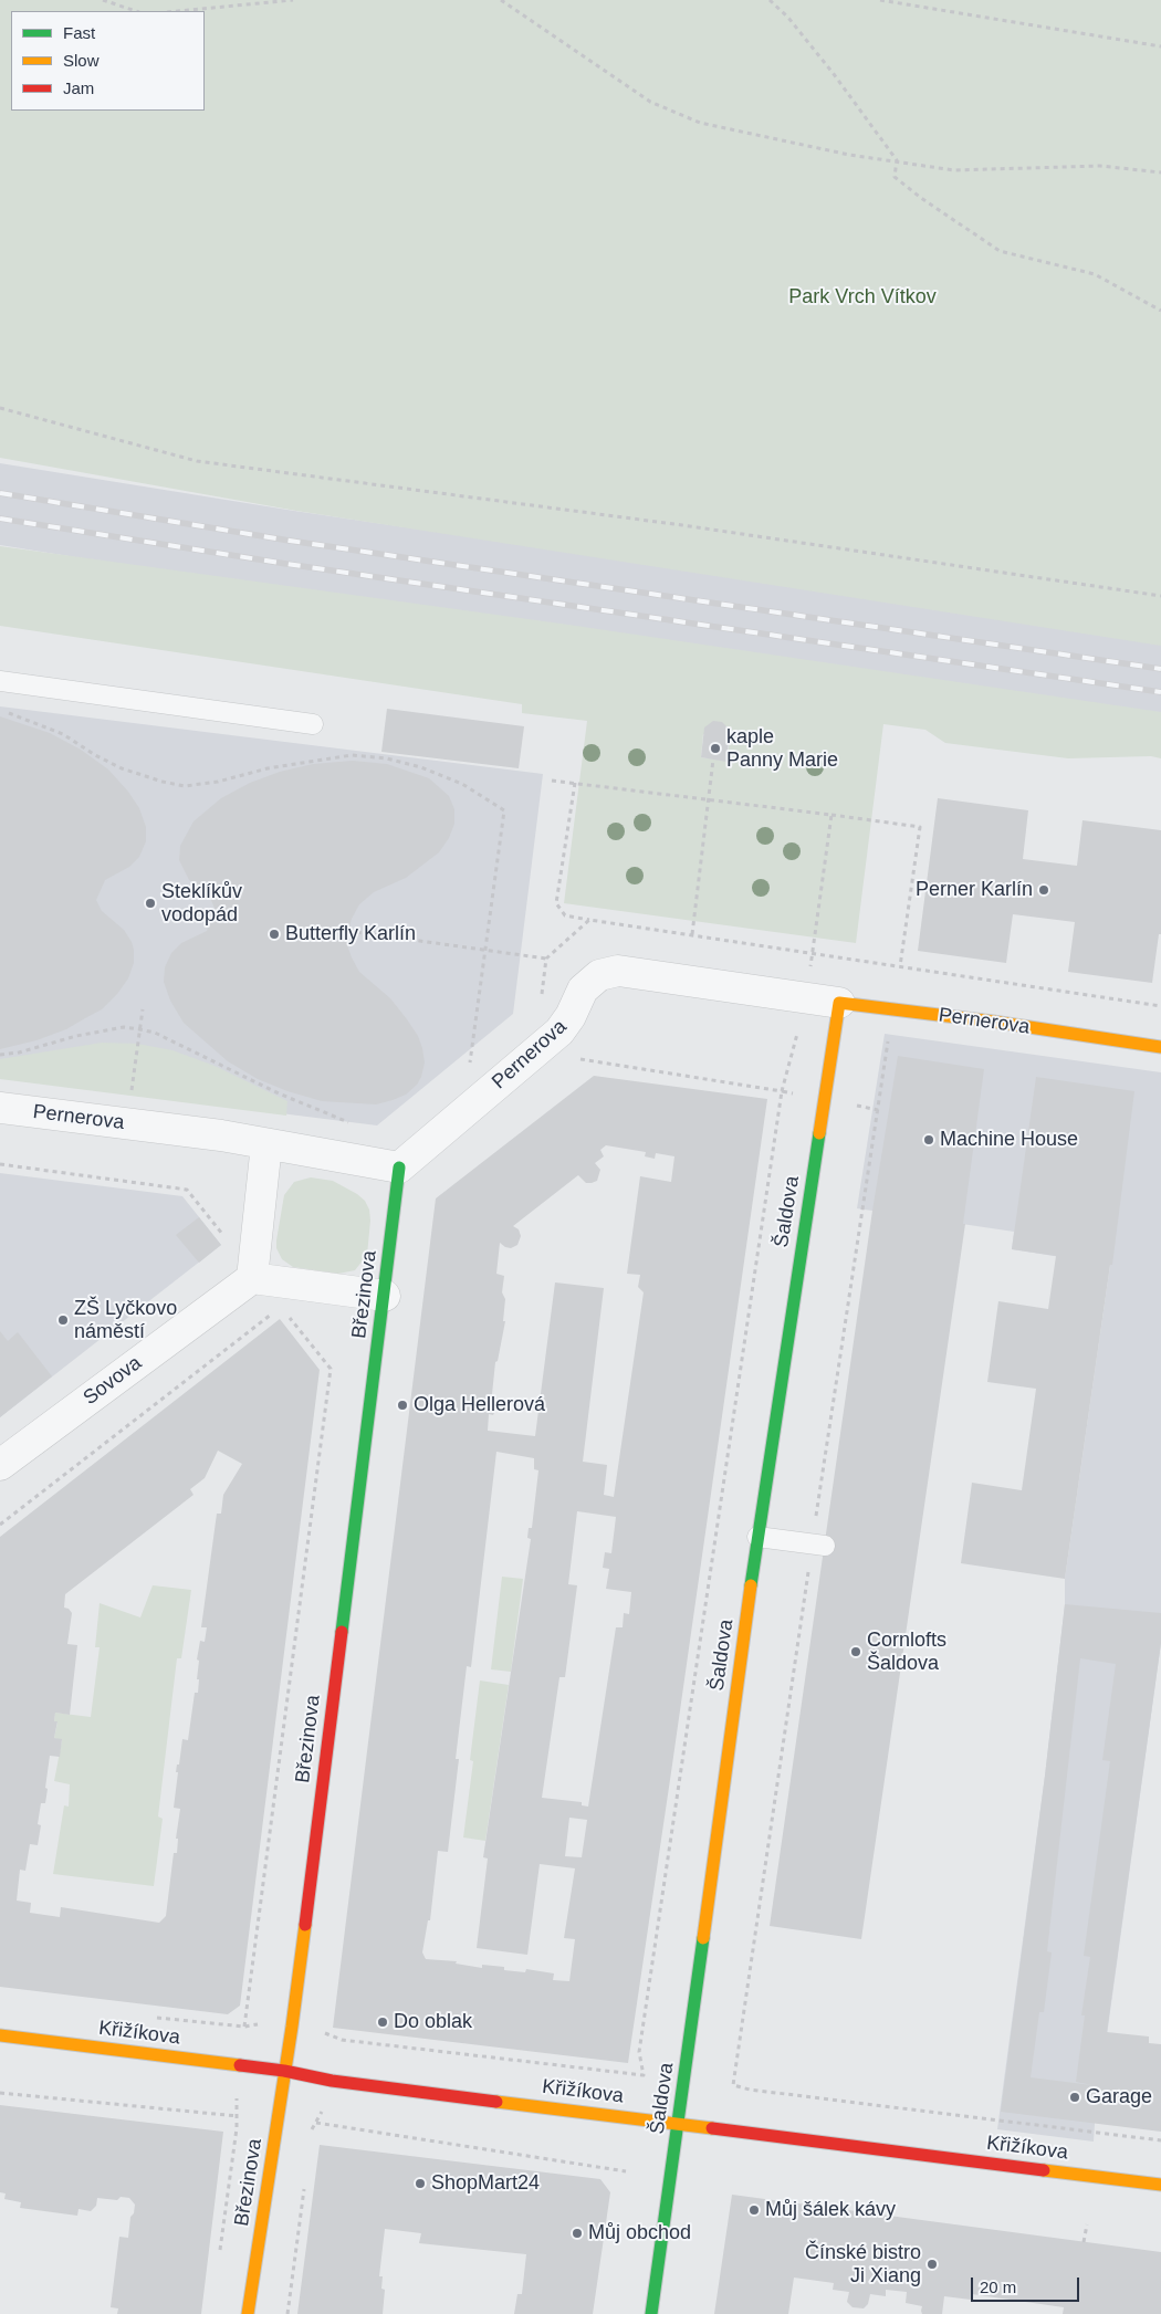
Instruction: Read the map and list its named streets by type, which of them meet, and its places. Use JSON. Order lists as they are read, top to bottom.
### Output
{
  "streets": {
    "street": [
      "Pernerova",
      "Šaldova",
      "Březinova",
      "Sovova",
      "Křižíkova"
    ]
  },
  "crossings": [
    ["Pernerova", "Šaldova"],
    ["Pernerova", "Březinova"],
    ["Šaldova", "Křižíkova"],
    ["Březinova", "Křižíkova"]
  ],
  "parks": ["Park Vrch Vítkov"],
  "places": [
    "kaple Panny Marie",
    "Perner Karlín",
    "Steklíkův vodopád",
    "Butterfly Karlín",
    "Machine House",
    "ZŠ Lyčkovo náměstí",
    "Olga Hellerová",
    "Cornlofts Šaldova",
    "Do oblak",
    "Garage",
    "ShopMart24",
    "Můj šálek kávy",
    "Můj obchod",
    "Čínské bistro Ji Xiang"
  ],
  "legend": ["Fast", "Slow", "Jam"],
  "scale_bar": "20 m"
}
